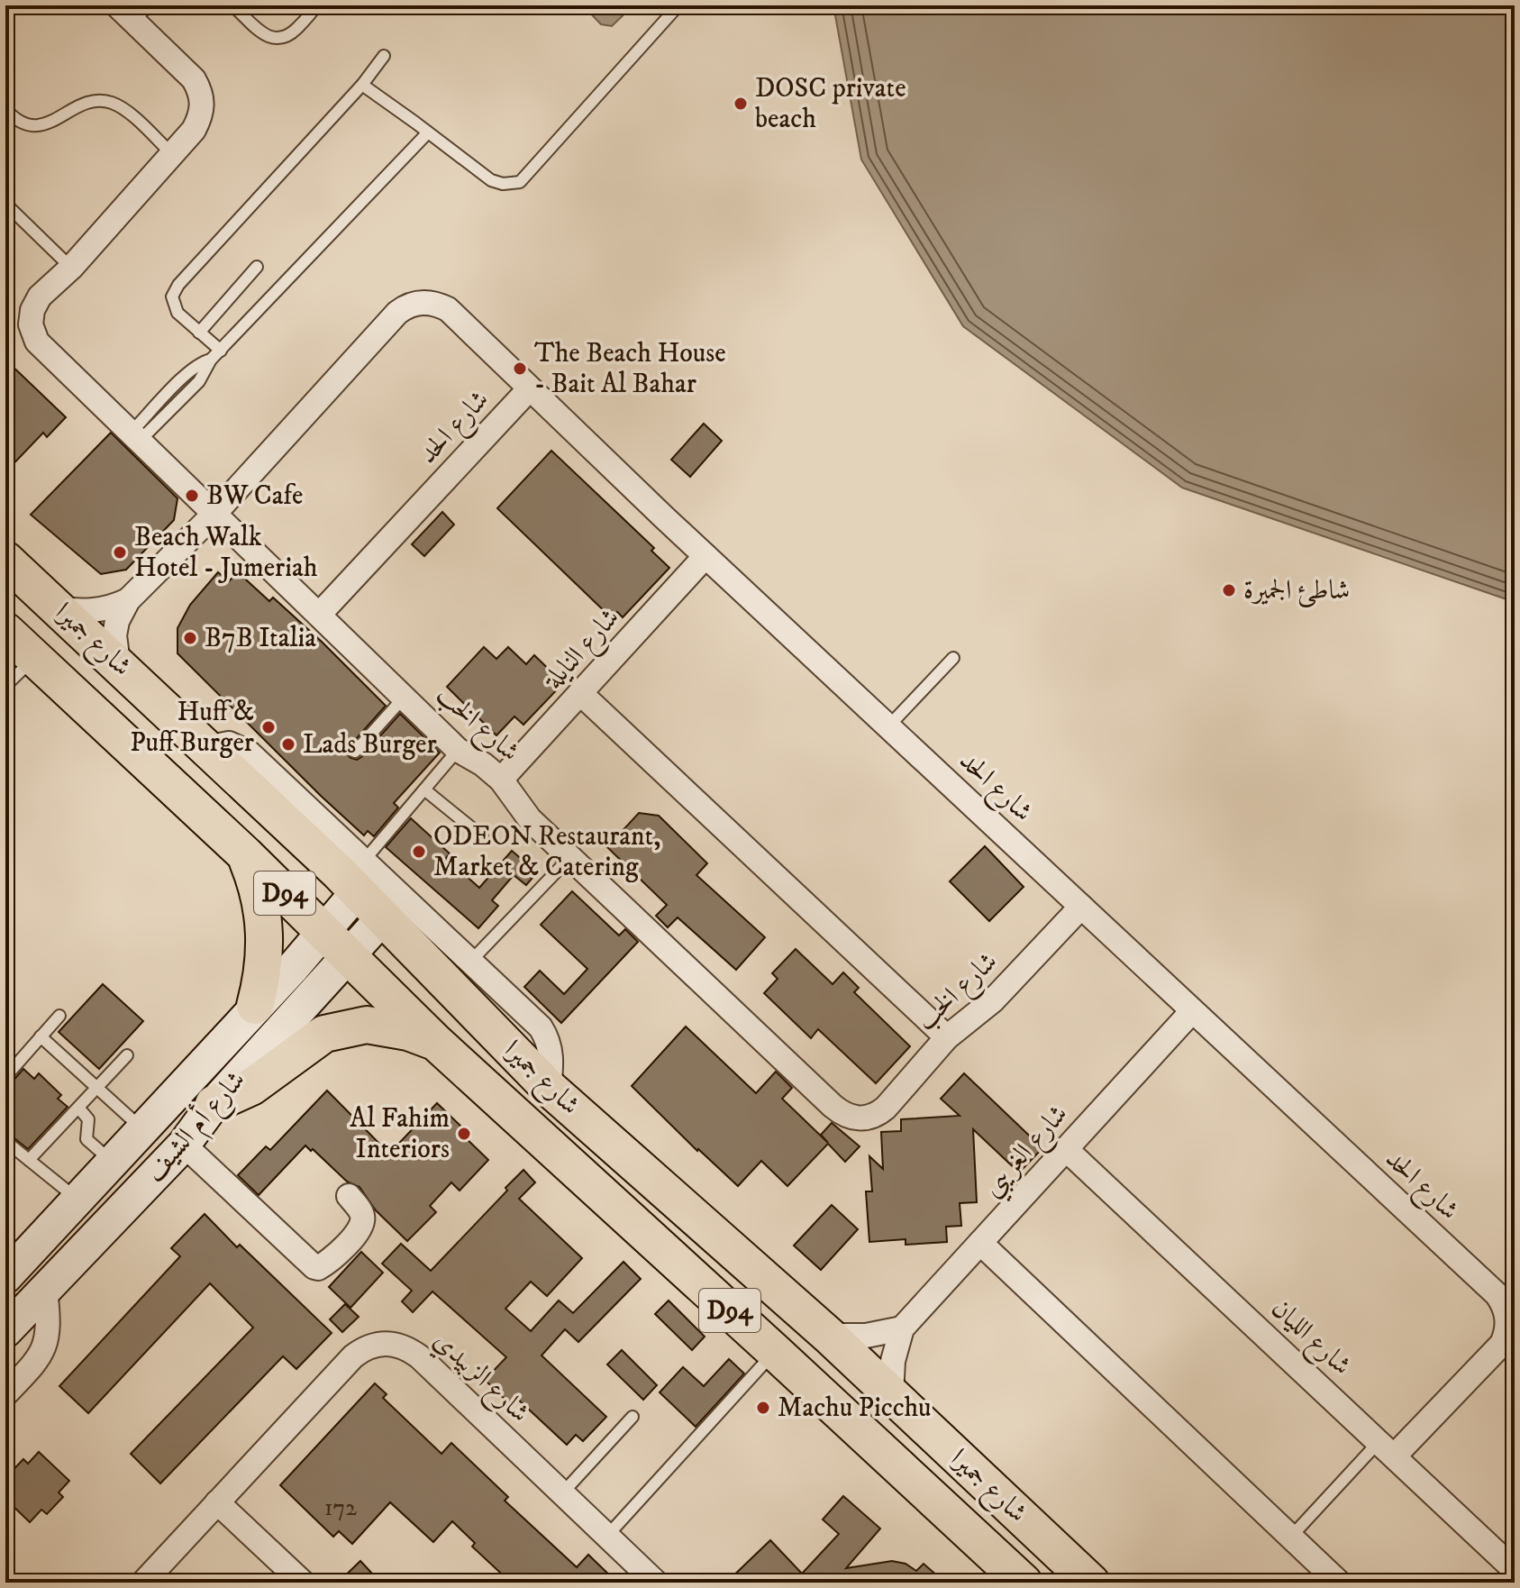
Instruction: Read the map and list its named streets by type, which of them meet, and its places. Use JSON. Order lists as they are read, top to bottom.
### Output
{
  "streets": {
    "main road": ["شارع جميرا", "D94", "شارع أم الشيف"],
    "street": [
      "شارع الحد",
      "شارع النايلة",
      "شارع الخب",
      "شارع الغريبي",
      "شارع الليان",
      "شارع الزبيدي"
    ]
  },
  "crossings": [
    ["شارع الحد", "شارع النايلة"],
    ["شارع الحد", "شارع الخب"],
    ["شارع الحد", "شارع الغريبي"],
    ["شارع الحد", "شارع الليان"],
    ["شارع جميرا", "شارع أم الشيف"],
    ["شارع جميرا", "شارع الغريبي"],
    ["شارع النايلة", "شارع الخب"],
    ["شارع الغريبي", "شارع الليان"]
  ],
  "places": [
    "DOSC private beach",
    "The Beach House - Bait Al Bahar",
    "BW Cafe",
    "Beach Walk Hotel - Jumeriah",
    "شاطئ الجميرة",
    "B7B Italia",
    "Huff & Puff Burger",
    "Lads Burger",
    "ODEON Restaurant, Market & Catering",
    "Al Fahim Interiors",
    "Machu Picchu"
  ],
  "house_numbers": ["172"]
}
